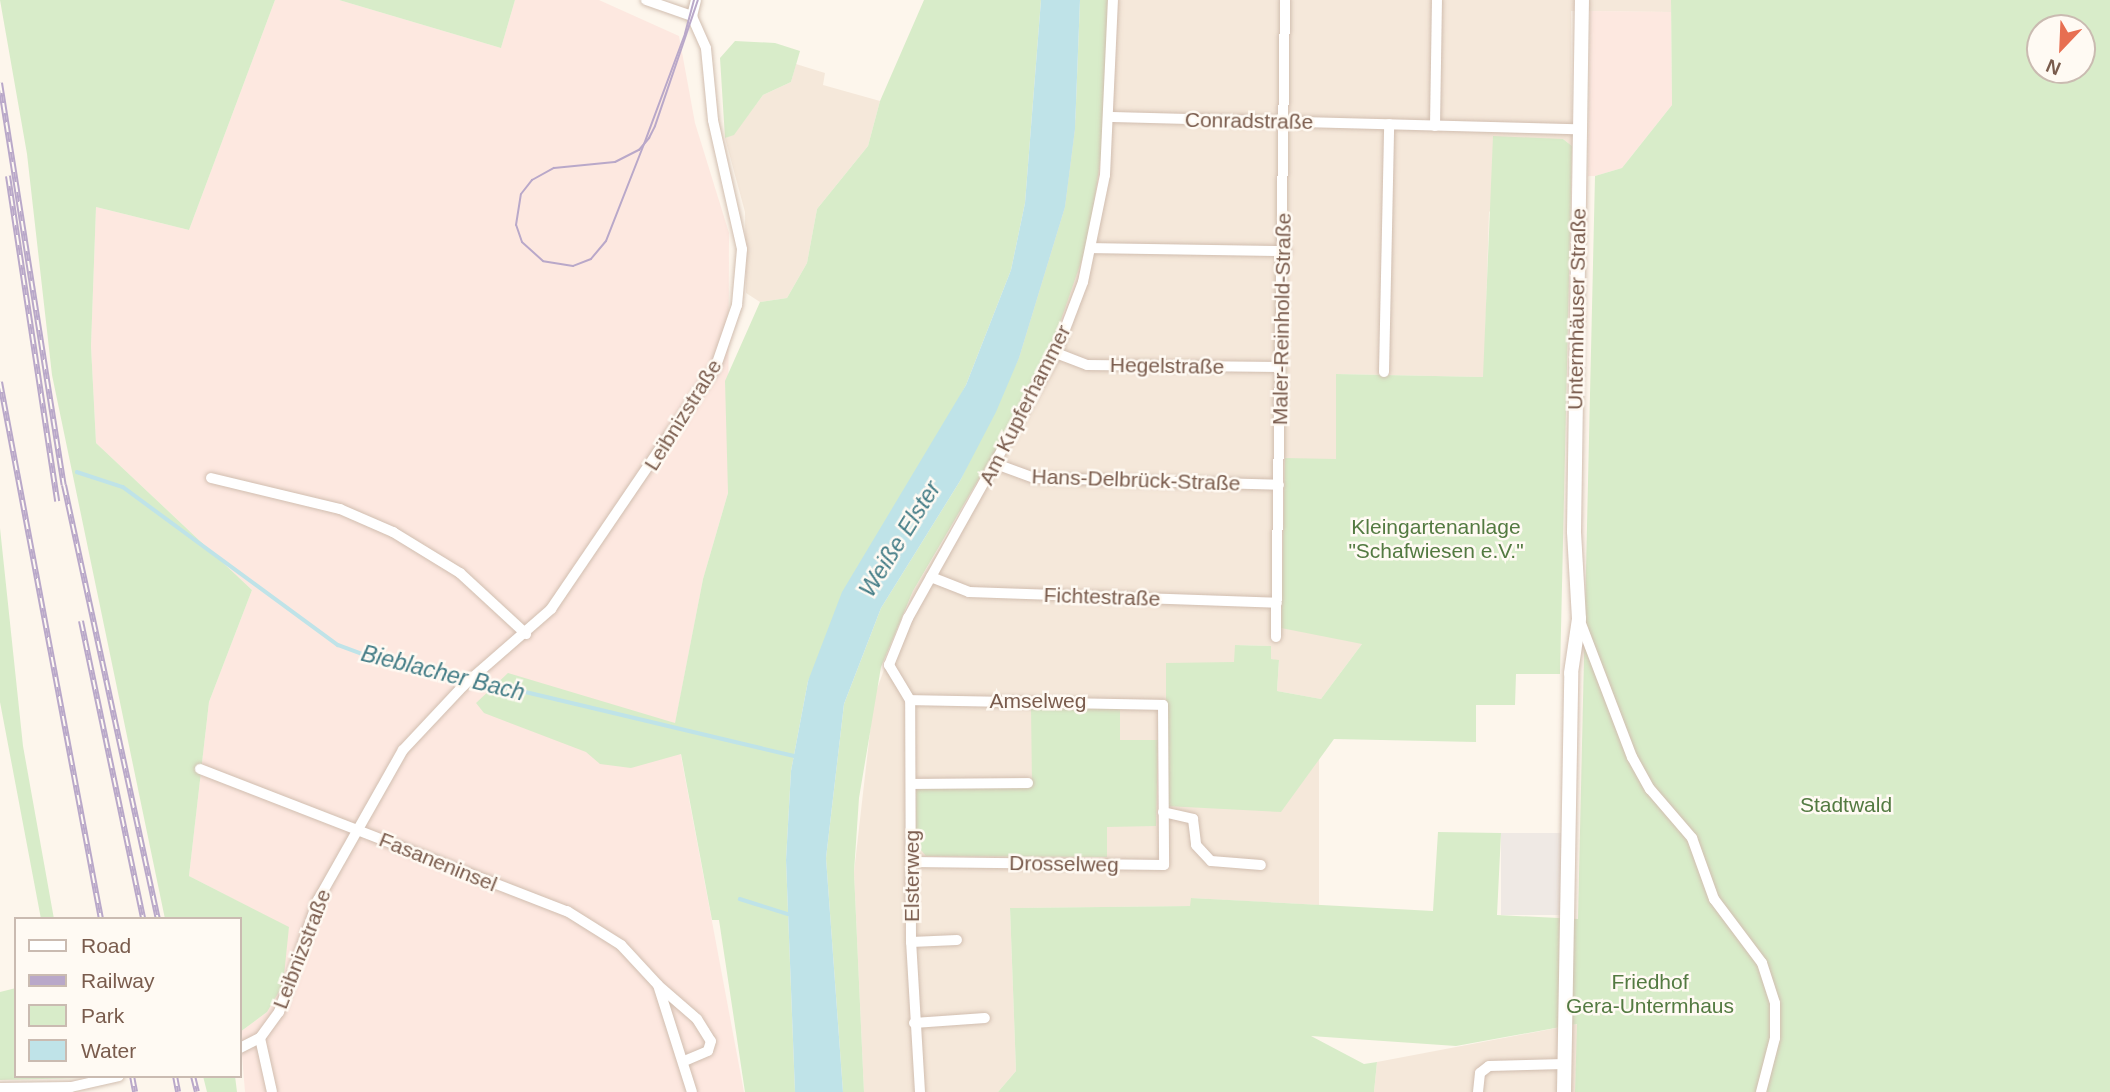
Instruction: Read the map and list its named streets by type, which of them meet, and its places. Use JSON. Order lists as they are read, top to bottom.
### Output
{
  "streets": {
    "main road": ["Untermhäuser Straße"],
    "street": [
      "Conradstraße",
      "Maler-Reinhold-Straße",
      "Hegelstraße",
      "Am Kupferhammer",
      "Leibnizstraße",
      "Hans-Delbrück-Straße",
      "Fichtestraße",
      "Amselweg",
      "Fasaneninsel",
      "Drosselweg",
      "Elsterweg"
    ]
  },
  "crossings": [
    ["Conradstraße", "Untermhäuser Straße"],
    ["Conradstraße", "Maler-Reinhold-Straße"],
    ["Conradstraße", "Am Kupferhammer"],
    ["Maler-Reinhold-Straße", "Hegelstraße"],
    ["Maler-Reinhold-Straße", "Hans-Delbrück-Straße"],
    ["Maler-Reinhold-Straße", "Fichtestraße"],
    ["Hegelstraße", "Am Kupferhammer"],
    ["Am Kupferhammer", "Hans-Delbrück-Straße"],
    ["Am Kupferhammer", "Fichtestraße"],
    ["Am Kupferhammer", "Elsterweg"],
    ["Leibnizstraße", "Fasaneninsel"],
    ["Amselweg", "Drosselweg"],
    ["Amselweg", "Elsterweg"],
    ["Drosselweg", "Elsterweg"]
  ],
  "water": ["Weiße Elster", "Bieblacher Bach"],
  "parks": ["Kleingartenanlage \"Schafwiesen e.V.\"", "Stadtwald", "Friedhof Gera-Untermhaus"],
  "legend": [
    "Road",
    "Railway",
    "Park",
    "Water"
  ],
  "north": "bottom left"
}
